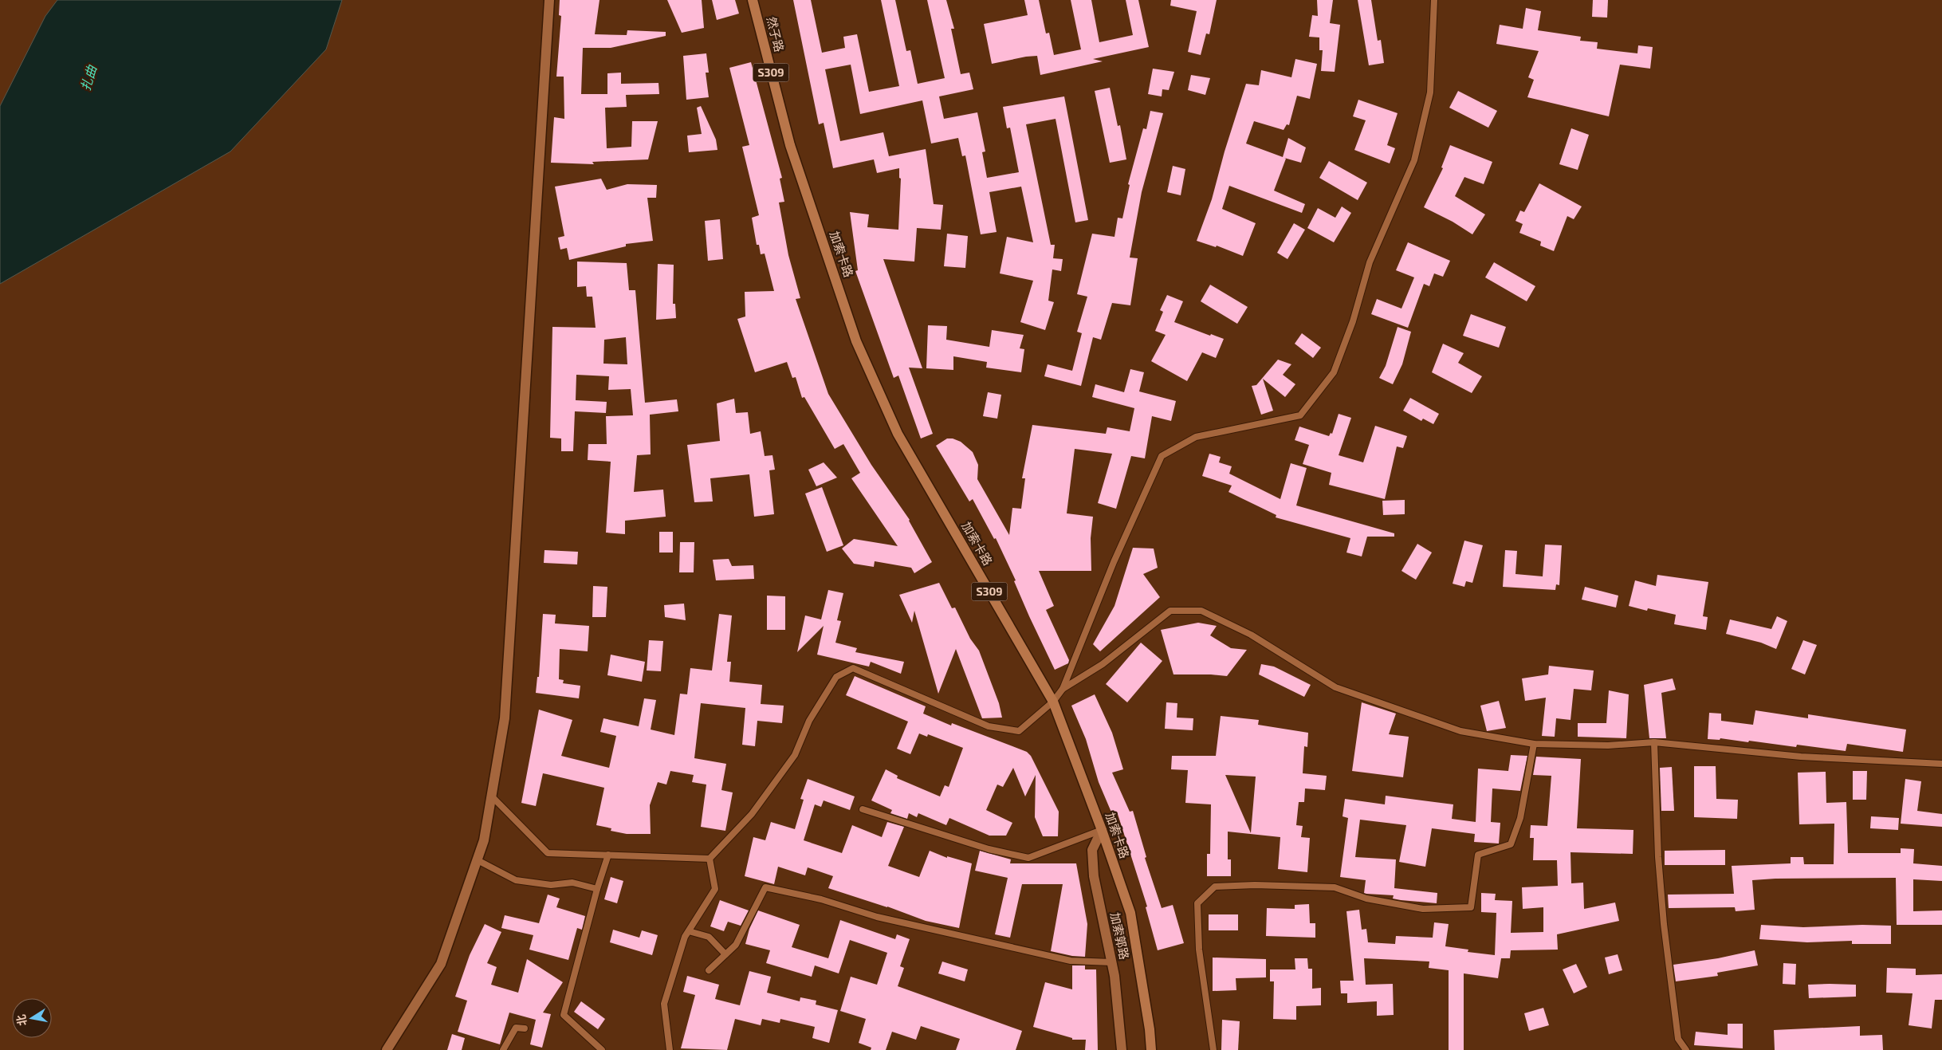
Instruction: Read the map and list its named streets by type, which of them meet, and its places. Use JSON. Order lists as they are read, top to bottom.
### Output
{
  "streets": {
    "main road": ["然子路", "S309", "加索卡路"],
    "street": ["加索郭路"]
  },
  "crossings": [
    ["然子路", "加索卡路"],
    ["加索卡路", "加索郭路"]
  ],
  "water": ["扎曲"],
  "north": "left"
}
